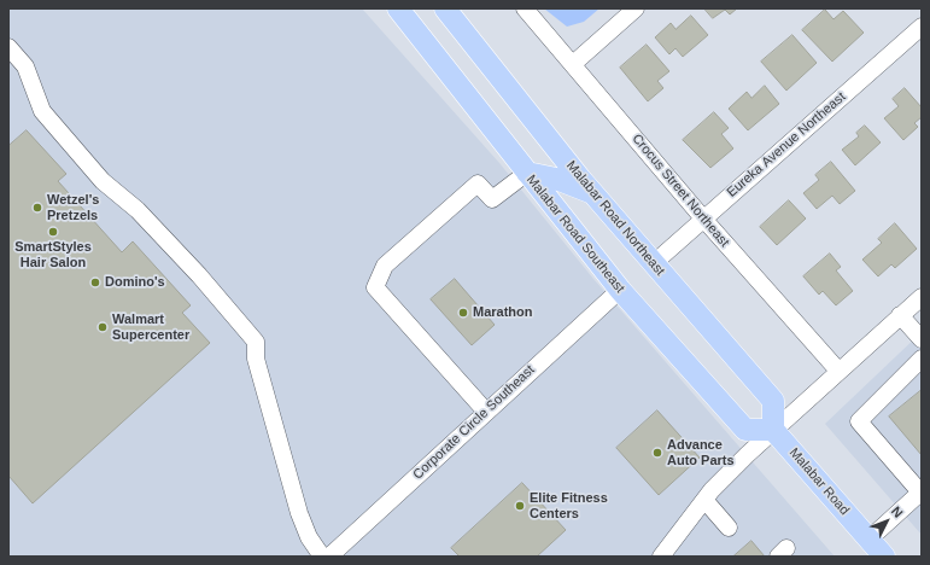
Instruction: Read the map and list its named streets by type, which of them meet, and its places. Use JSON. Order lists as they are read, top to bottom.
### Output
{
  "streets": {
    "main road": ["Malabar Road Northeast", "Malabar Road Southeast", "Malabar Road"],
    "street": ["Eureka Avenue Northeast", "Crocus Street Northeast", "Corporate Circle Southeast"]
  },
  "crossings": [
    ["Eureka Avenue Northeast", "Crocus Street Northeast"],
    ["Eureka Avenue Northeast", "Malabar Road Northeast"],
    ["Malabar Road Northeast", "Malabar Road Southeast"],
    ["Malabar Road Northeast", "Malabar Road"],
    ["Malabar Road Southeast", "Corporate Circle Southeast"],
    ["Malabar Road Southeast", "Malabar Road"]
  ],
  "places": [
    "Wetzel's Pretzels",
    "SmartStyles Hair Salon",
    "Domino's",
    "Marathon",
    "Walmart Supercenter",
    "Advance Auto Parts",
    "Elite Fitness Centers"
  ],
  "north": "top right"
}
